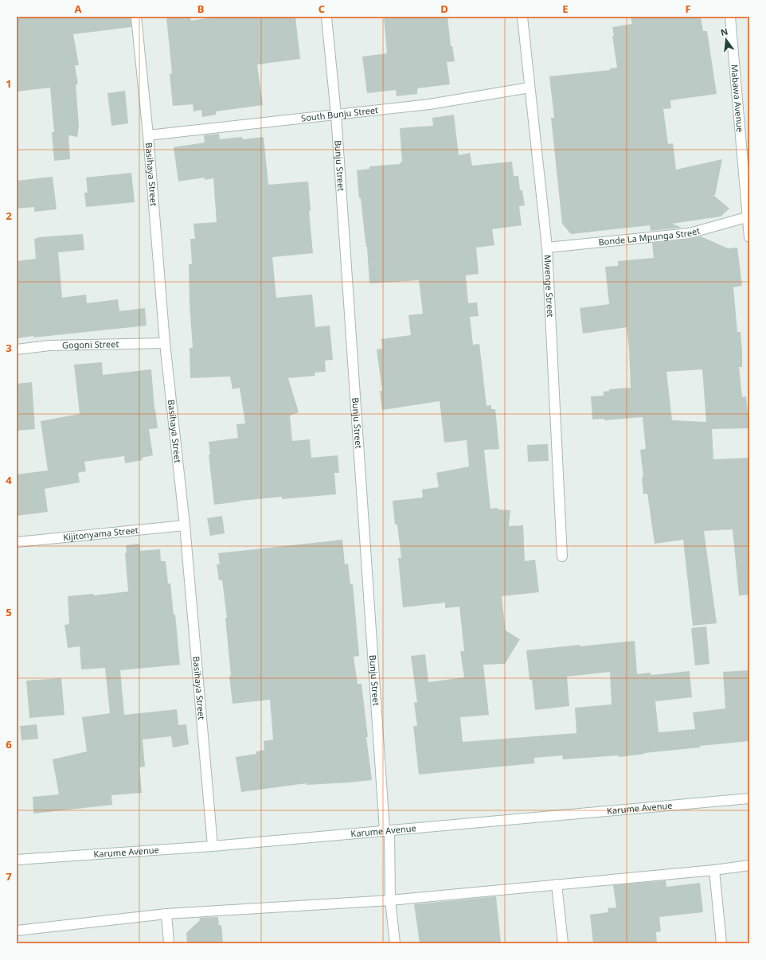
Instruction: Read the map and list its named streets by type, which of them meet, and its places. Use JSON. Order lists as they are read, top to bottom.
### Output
{
  "streets": {
    "street": [
      "Mabawa Avenue",
      "South Bunju Street",
      "Bunju Street",
      "Basihaya Street",
      "Bonde La Mpunga Street",
      "Mwenge Street",
      "Gogoni Street",
      "Kijitonyama Street",
      "Karume Avenue"
    ]
  },
  "crossings": [
    ["Mabawa Avenue", "Bonde La Mpunga Street"],
    ["South Bunju Street", "Bunju Street"],
    ["South Bunju Street", "Basihaya Street"],
    ["South Bunju Street", "Mwenge Street"],
    ["Bunju Street", "Karume Avenue"],
    ["Basihaya Street", "Gogoni Street"],
    ["Basihaya Street", "Kijitonyama Street"],
    ["Basihaya Street", "Karume Avenue"],
    ["Bonde La Mpunga Street", "Mwenge Street"]
  ],
  "north": "top",
  "grid": {
    "columns": [
      "A",
      "B",
      "C",
      "D",
      "E",
      "F"
    ],
    "rows": [
      "1",
      "2",
      "3",
      "4",
      "5",
      "6",
      "7"
    ]
  }
}
